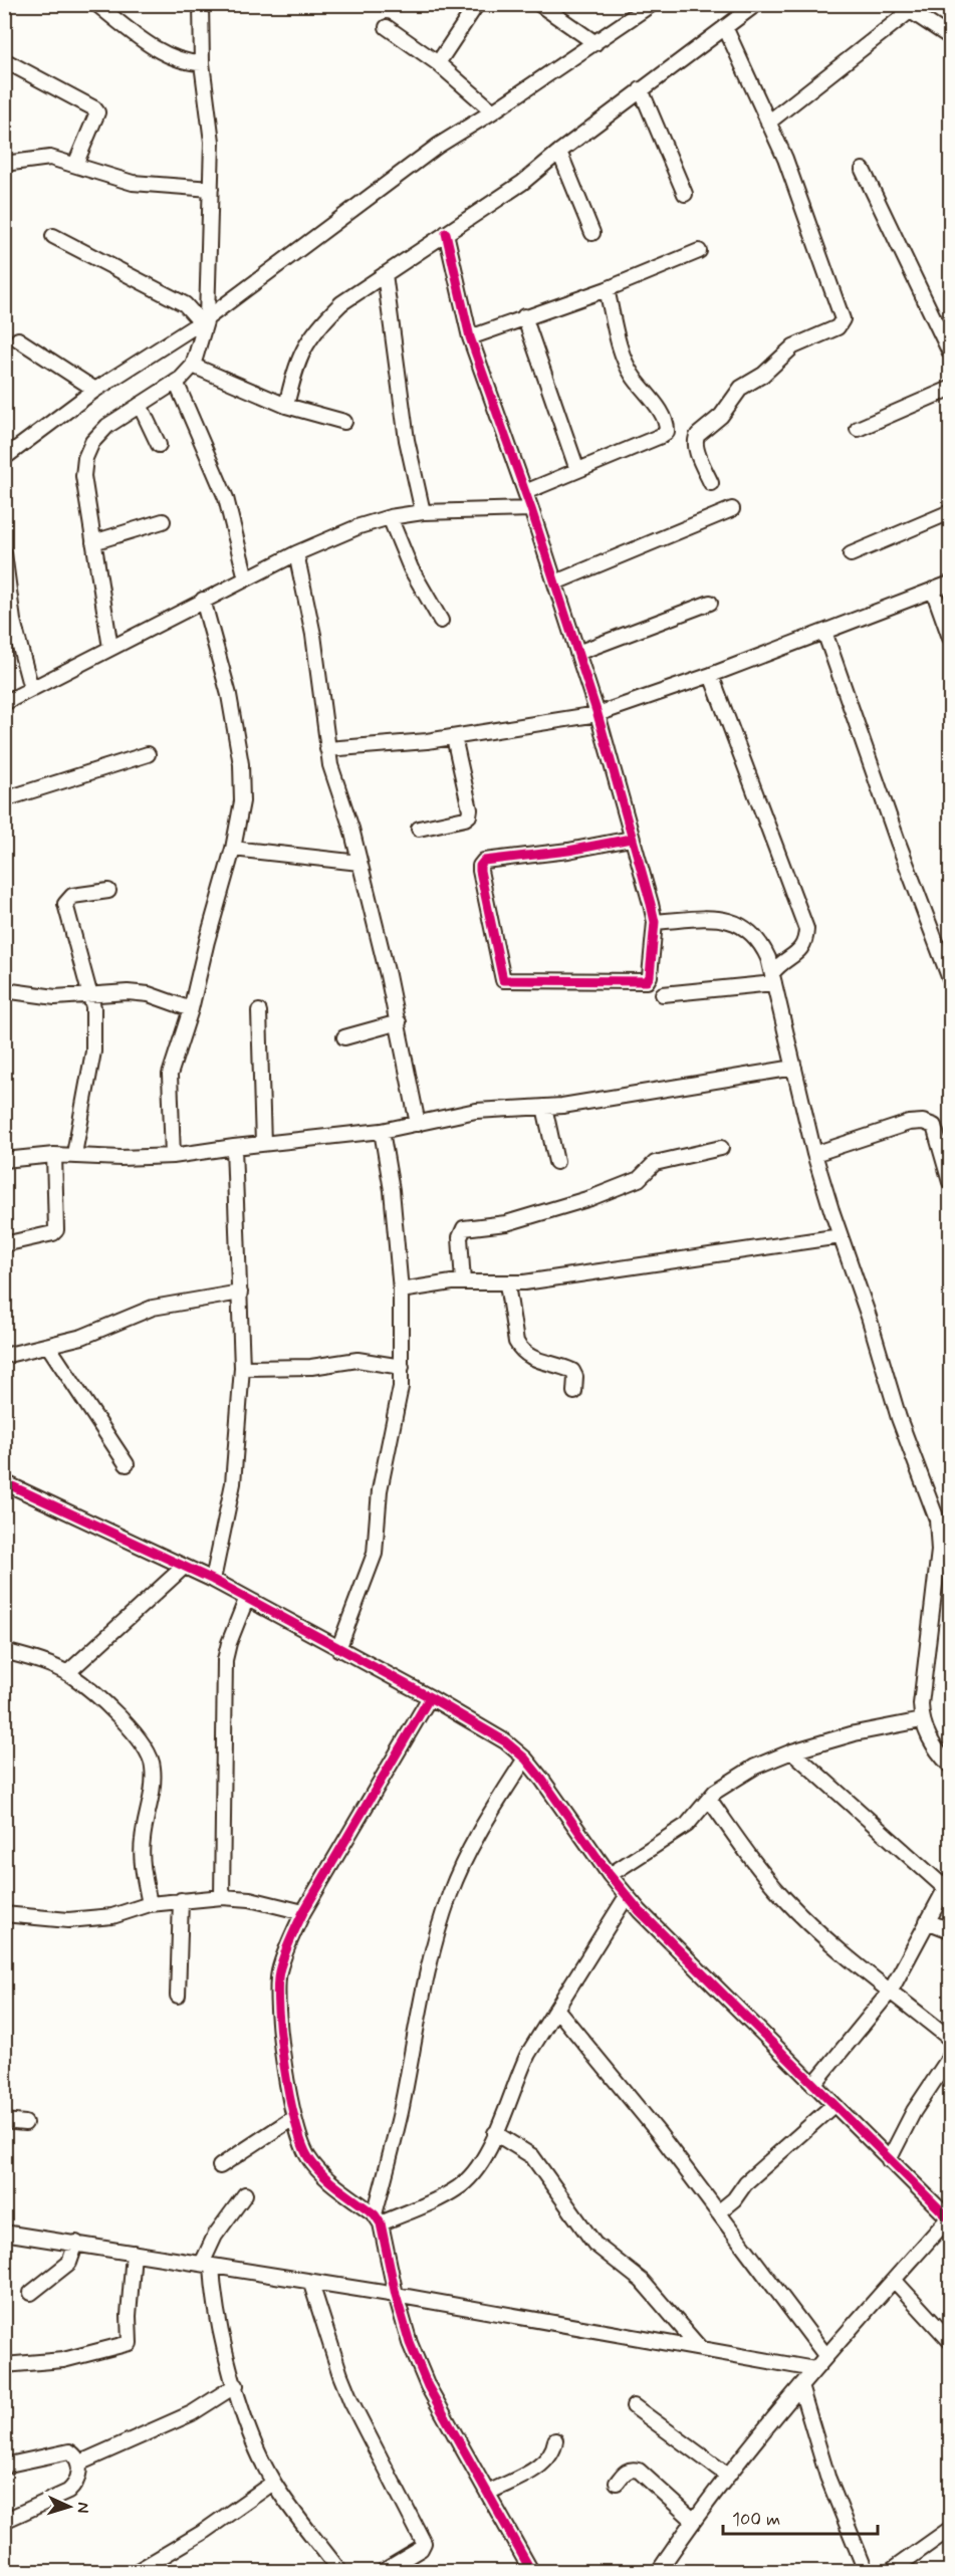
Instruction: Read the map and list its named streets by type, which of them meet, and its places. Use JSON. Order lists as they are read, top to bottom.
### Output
{
  "scale_bar": "100 m",
  "north": "right"
}
